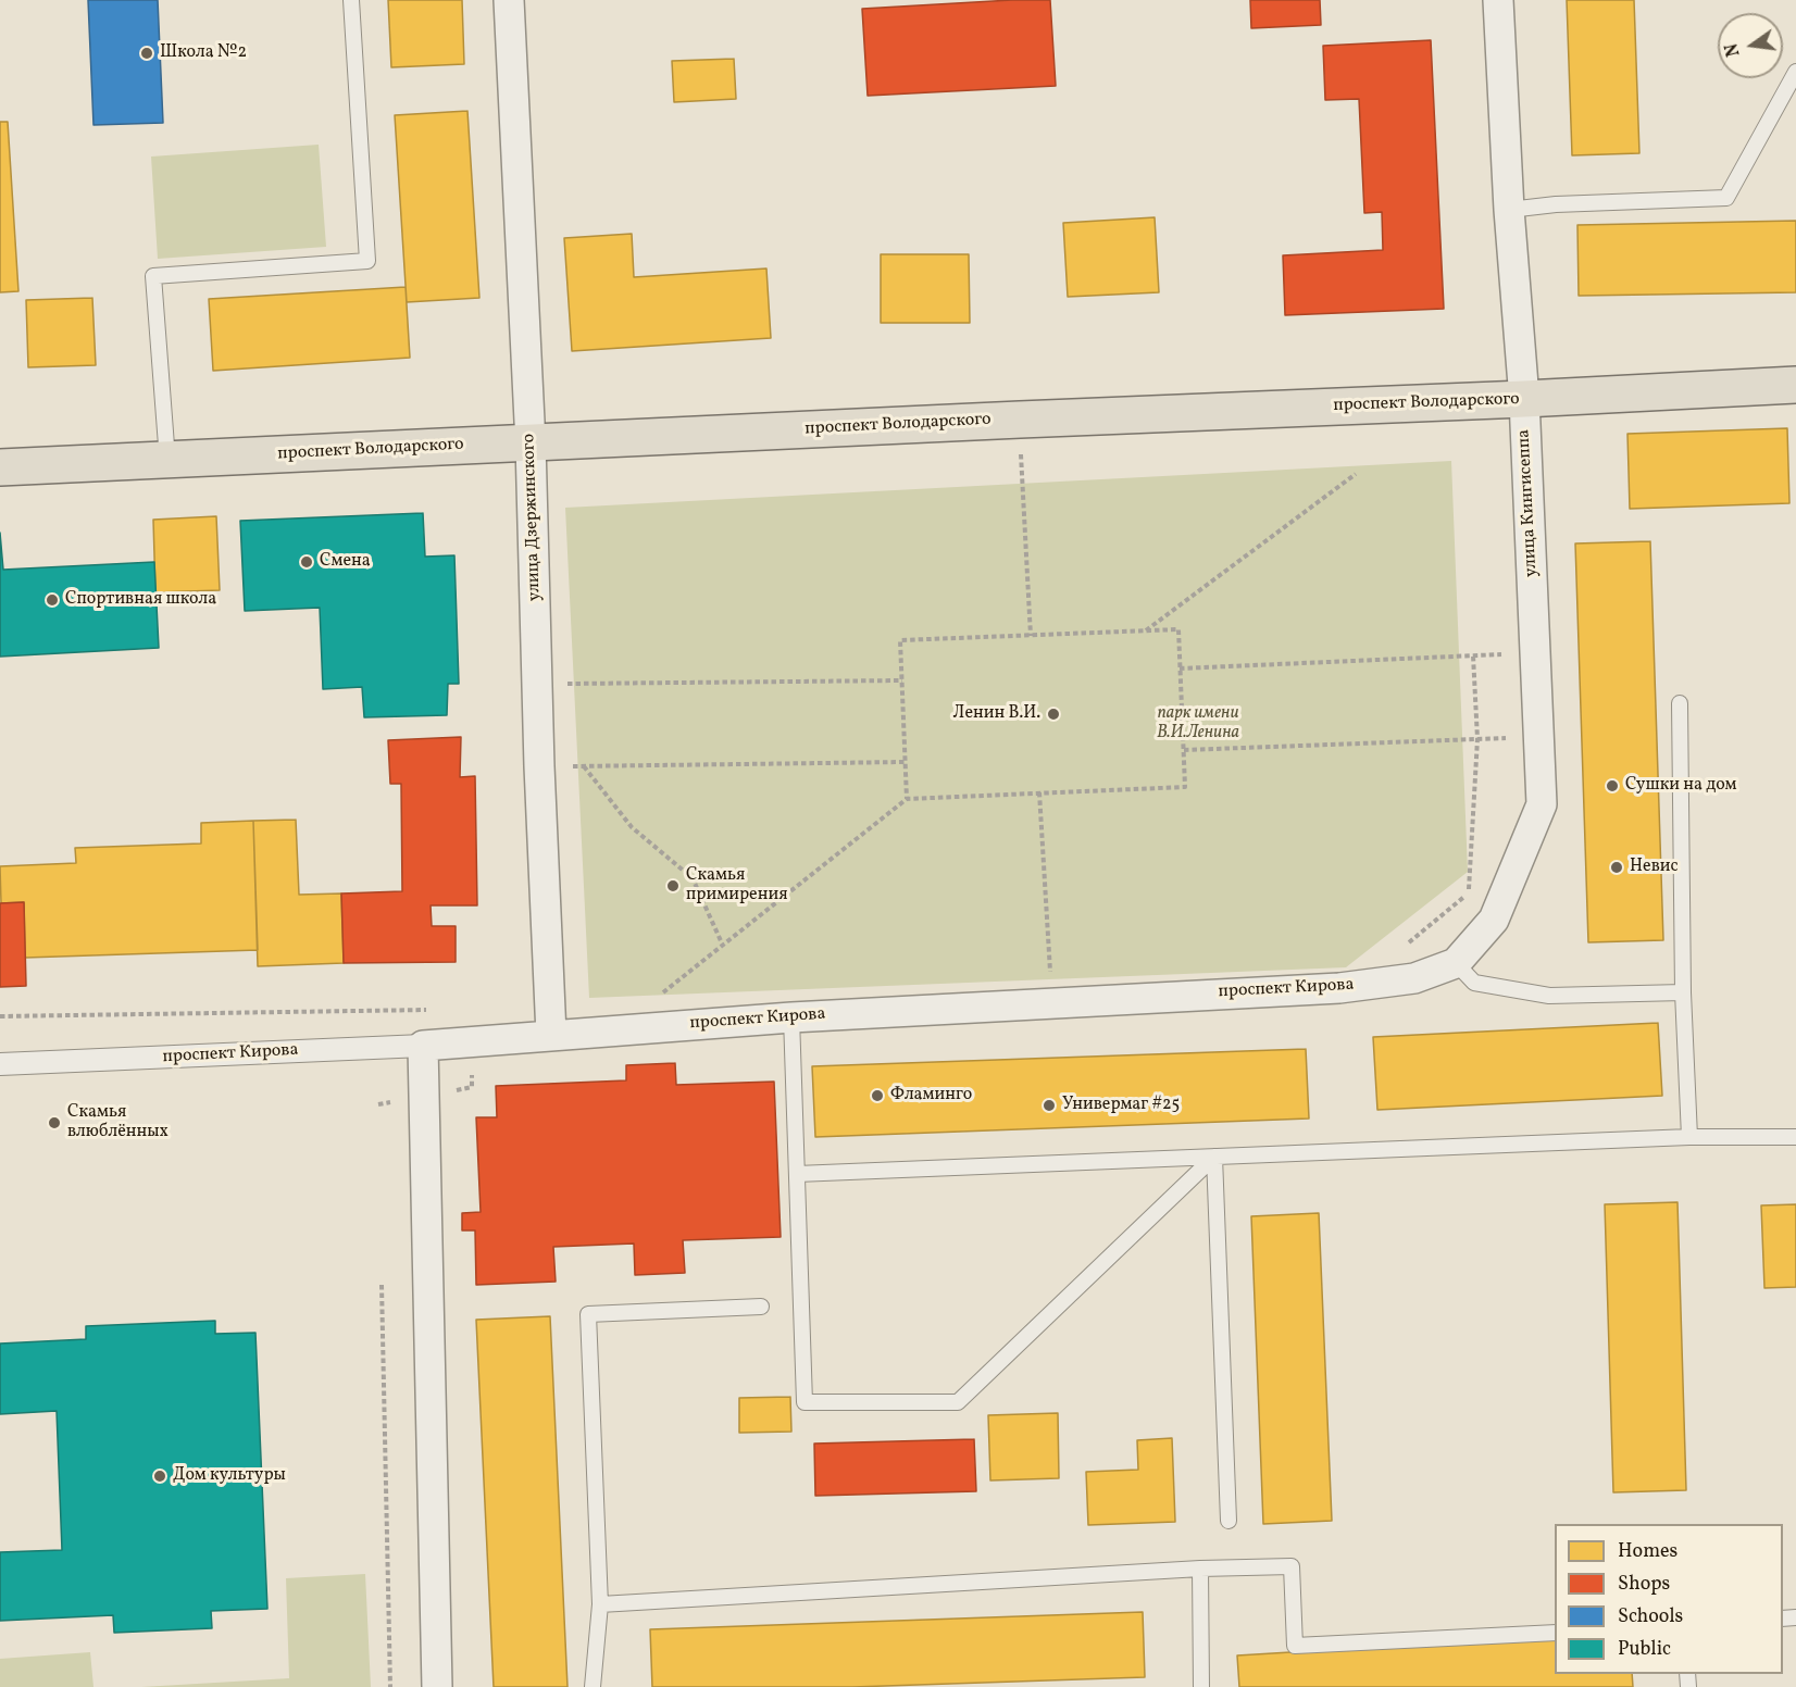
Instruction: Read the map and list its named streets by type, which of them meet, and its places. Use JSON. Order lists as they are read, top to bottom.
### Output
{
  "streets": {
    "main road": ["проспект Володарского"],
    "street": ["улица Кингисеппа", "улица Дзержинского", "проспект Кирова"]
  },
  "crossings": [
    ["проспект Володарского", "улица Кингисеппа"],
    ["проспект Володарского", "улица Дзержинского"],
    ["улица Кингисеппа", "проспект Кирова"],
    ["улица Дзержинского", "проспект Кирова"]
  ],
  "parks": ["парк имени В.И.Ленина"],
  "places": [
    "Школа №2",
    "Смена",
    "Спортивная школа",
    "Ленин В.И.",
    "Сушки на дом",
    "Невис",
    "Скамья примирения",
    "Фламинго",
    "Универмаг #25",
    "Скамья влюблённых",
    "Дом культуры"
  ],
  "legend": [
    "Homes",
    "Shops",
    "Schools",
    "Public"
  ],
  "north": "left"
}
